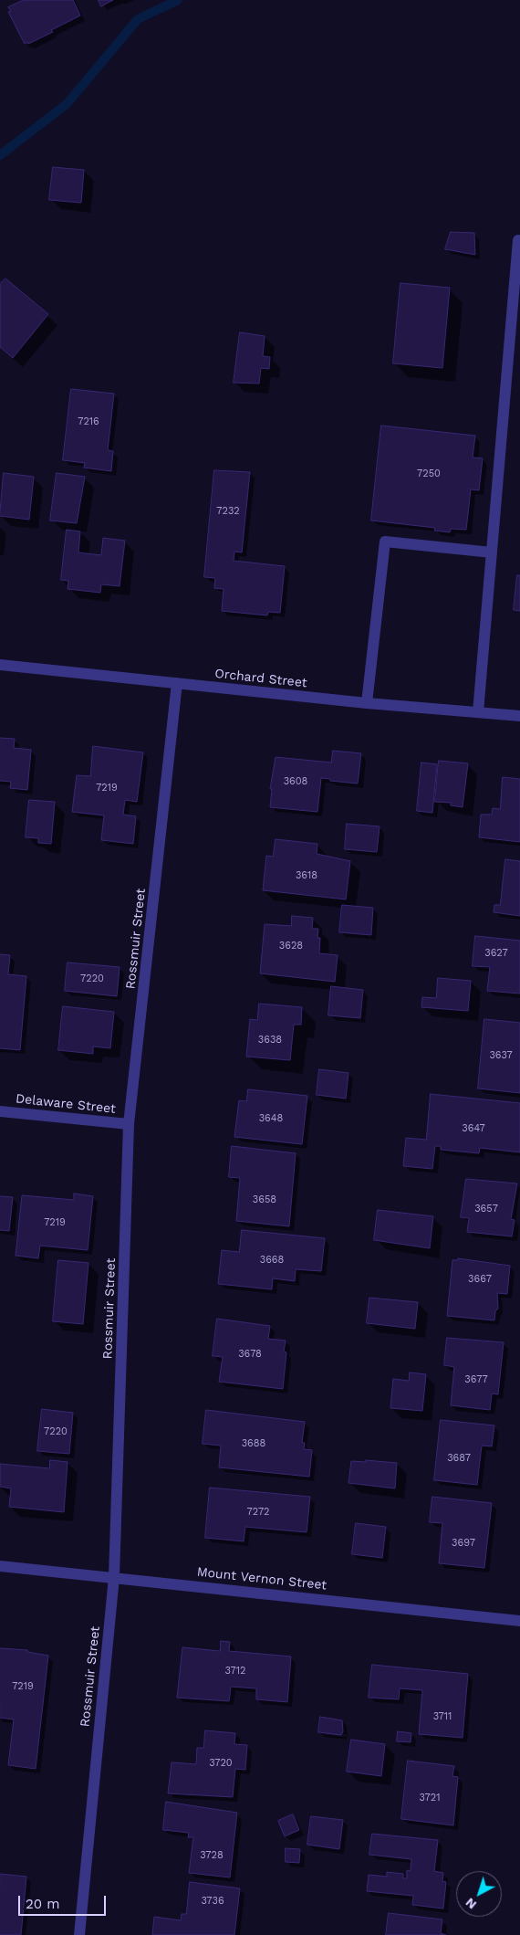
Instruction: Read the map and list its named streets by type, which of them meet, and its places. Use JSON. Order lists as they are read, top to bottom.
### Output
{
  "streets": {
    "street": [
      "Orchard Street",
      "Rossmuir Street",
      "Delaware Street",
      "Mount Vernon Street"
    ]
  },
  "crossings": [
    ["Orchard Street", "Rossmuir Street"],
    ["Rossmuir Street", "Delaware Street"],
    ["Rossmuir Street", "Mount Vernon Street"]
  ],
  "house_numbers": [
    "7216",
    "7250",
    "7232",
    "3608",
    "7219",
    "3618",
    "3628",
    "3627",
    "7220",
    "3638",
    "3637",
    "3648",
    "3647",
    "3658",
    "3657",
    "7219",
    "3668",
    "3667",
    "3678",
    "3677",
    "7220",
    "3688",
    "3687",
    "7272",
    "3697",
    "3712",
    "7219",
    "3711",
    "3720",
    "3721",
    "3728",
    "3736"
  ],
  "scale_bar": "20 m",
  "north": "bottom left"
}
